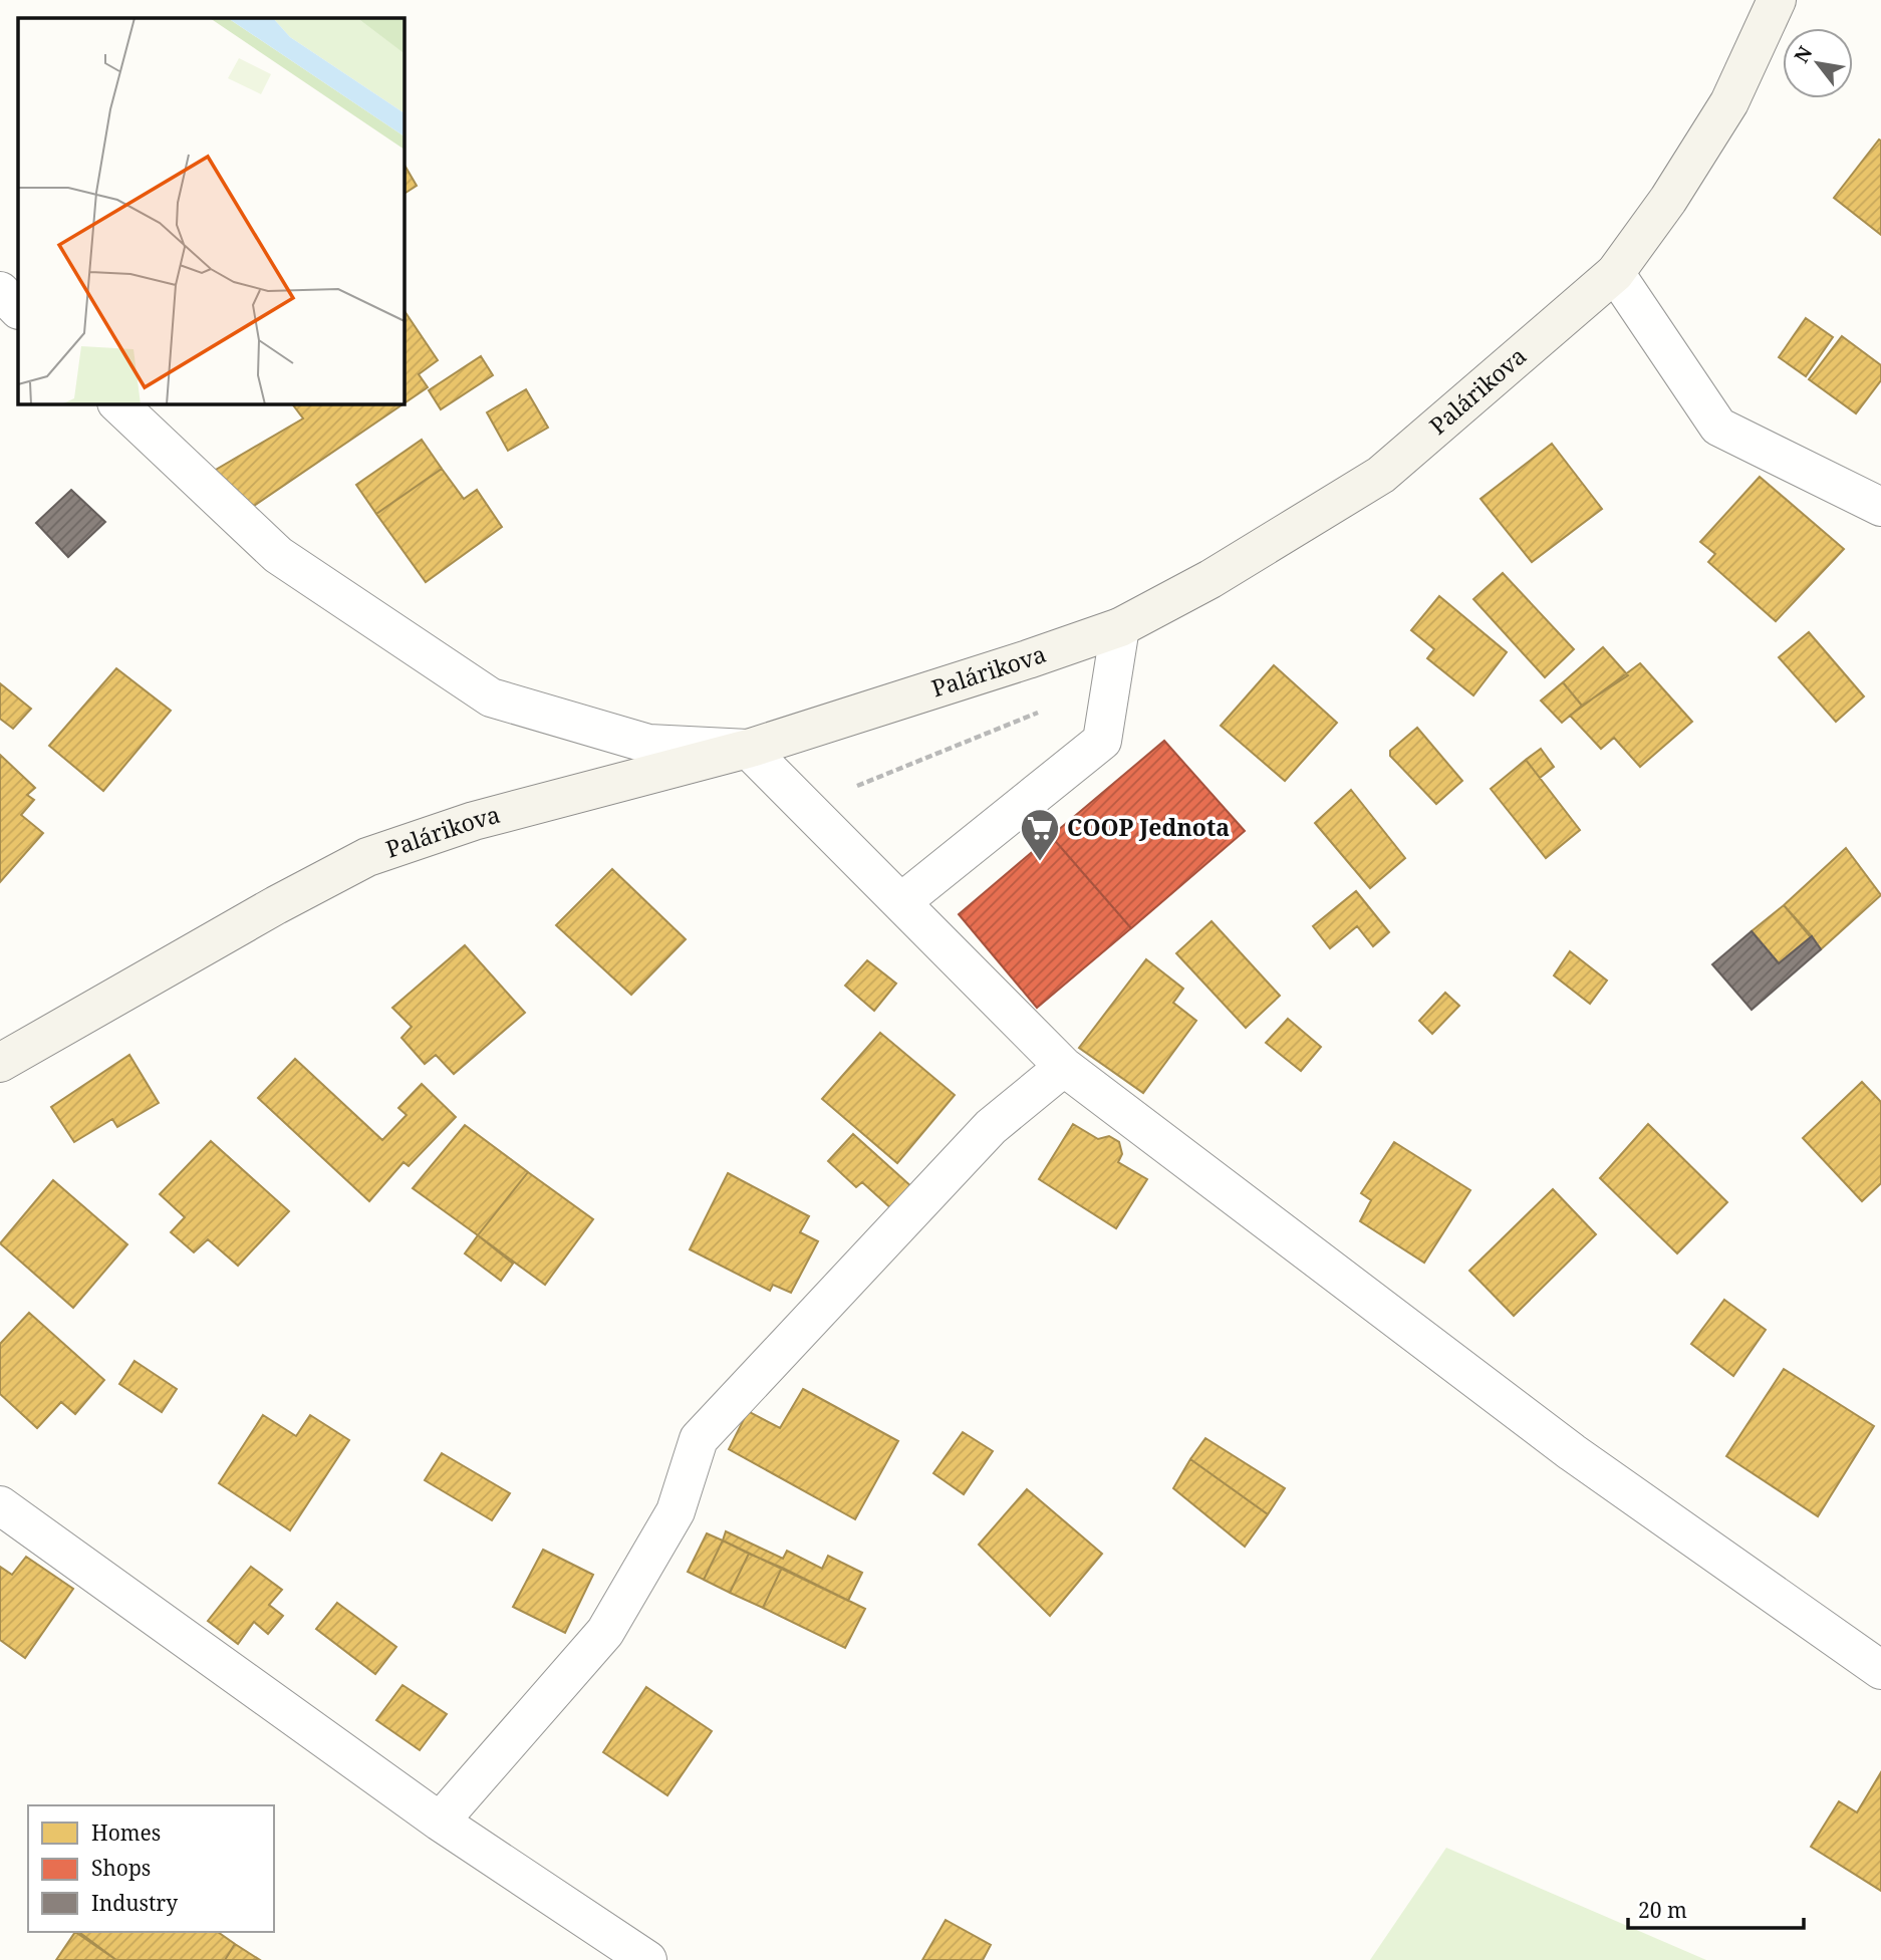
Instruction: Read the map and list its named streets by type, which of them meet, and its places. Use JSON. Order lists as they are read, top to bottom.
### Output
{
  "streets": {
    "main road": ["Palárikova"]
  },
  "places": {
    "supermarket": ["COOP Jednota"]
  },
  "legend": ["Homes", "Shops", "Industry"],
  "scale_bar": "20 m",
  "north": "top left"
}
